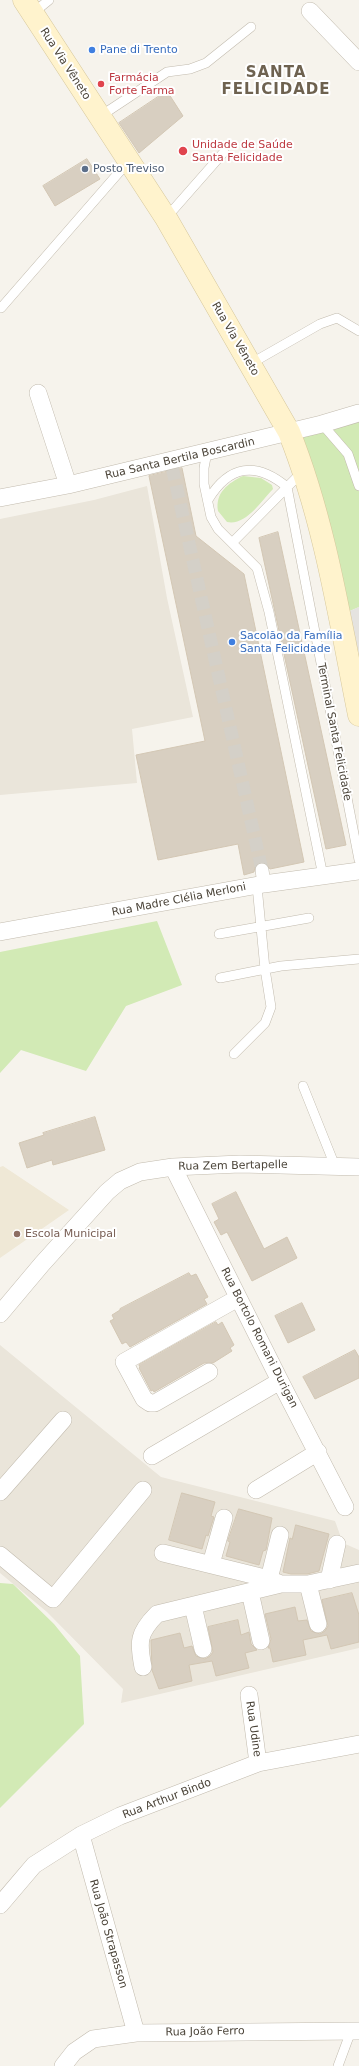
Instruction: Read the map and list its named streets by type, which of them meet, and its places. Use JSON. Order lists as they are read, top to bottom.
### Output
{
  "streets": {
    "main road": ["Rua Via Vêneto"],
    "street": [
      "Rua Santa Bertila Boscardin",
      "Rua Madre Clélia Merloni",
      "Rua Zem Bertapelle",
      "Rua Bortolo Romani Durigan",
      "Rua Udine",
      "Rua Arthur Bindo",
      "Rua João Strapasson",
      "Rua João Ferro"
    ],
    "lane": ["Terminal Santa Felicidade"]
  },
  "crossings": [
    ["Rua Via Vêneto", "Rua Santa Bertila Boscardin"],
    ["Rua Zem Bertapelle", "Rua Bortolo Romani Durigan"],
    ["Rua Udine", "Rua Arthur Bindo"],
    ["Rua Arthur Bindo", "Rua João Strapasson"],
    ["Rua João Strapasson", "Rua João Ferro"]
  ],
  "districts": ["SANTA FELICIDADE"],
  "places": [
    "Pane di Trento",
    "Farmácia Forte Farma",
    "Unidade de Saúde Santa Felicidade",
    "Posto Treviso",
    "Sacolão da Família Santa Felicidade",
    "Escola Municipal"
  ]
}
